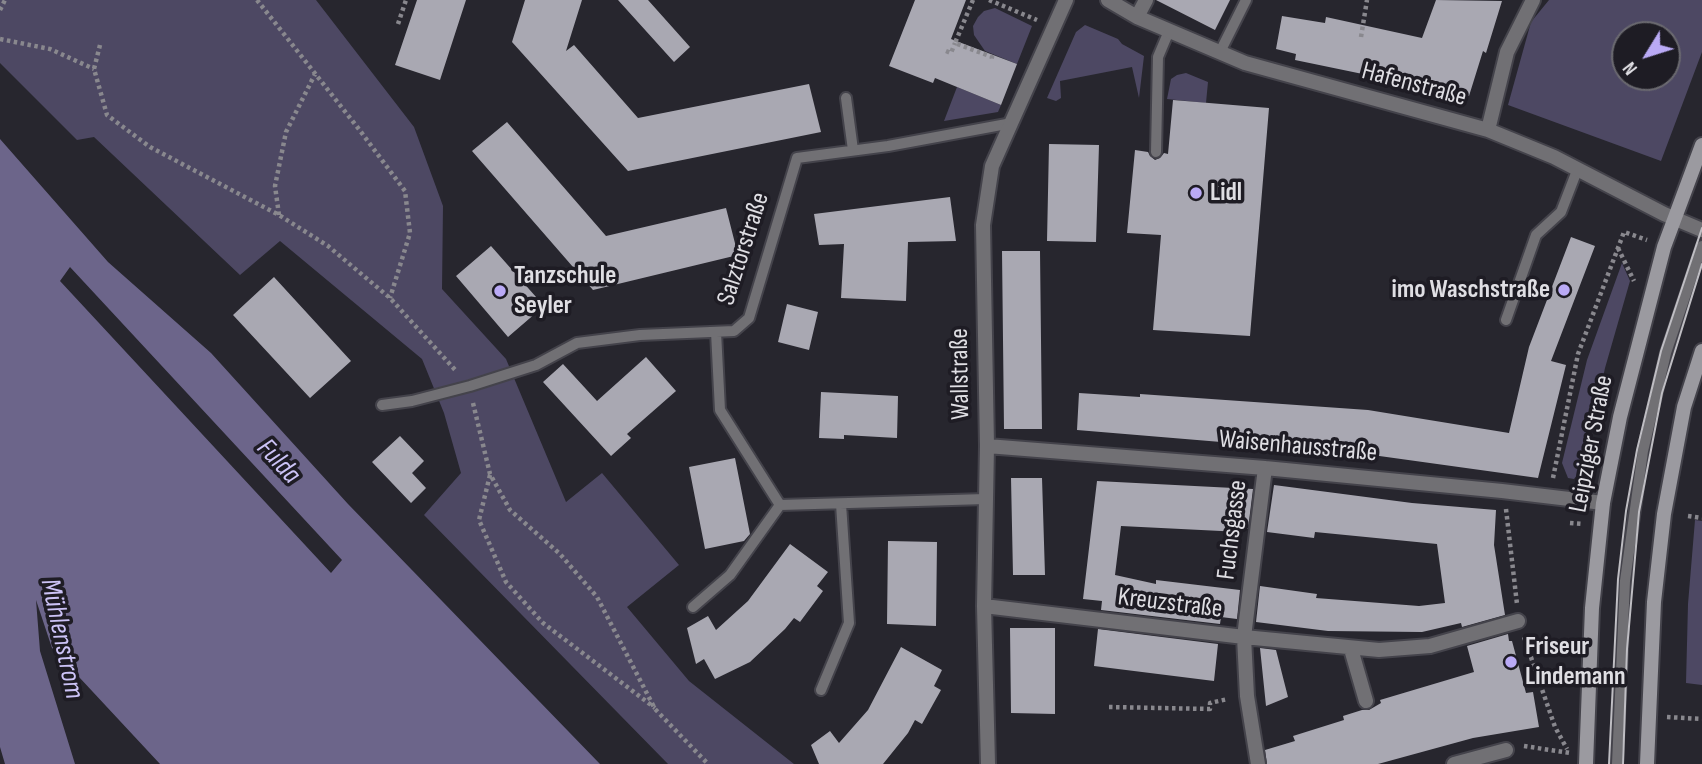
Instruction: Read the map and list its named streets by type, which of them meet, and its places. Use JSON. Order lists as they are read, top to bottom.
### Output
{
  "streets": {
    "main road": ["Leipziger Straße"],
    "street": [
      "Hafenstraße",
      "Wallstraße",
      "Waisenhausstraße",
      "Fuchsgasse",
      "Kreuzstraße"
    ],
    "lane": ["Salztorstraße"]
  },
  "crossings": [
    ["Hafenstraße", "Leipziger Straße"],
    ["Salztorstraße", "Wallstraße"],
    ["Wallstraße", "Waisenhausstraße"],
    ["Wallstraße", "Kreuzstraße"],
    ["Leipziger Straße", "Waisenhausstraße"],
    ["Waisenhausstraße", "Fuchsgasse"],
    ["Fuchsgasse", "Kreuzstraße"]
  ],
  "water": ["Fulda", "Mühlenstrom"],
  "places": [
    "Lidl",
    "imo Waschstraße",
    "Tanzschule Seyler",
    "Friseur Lindemann"
  ],
  "north": "bottom left"
}
